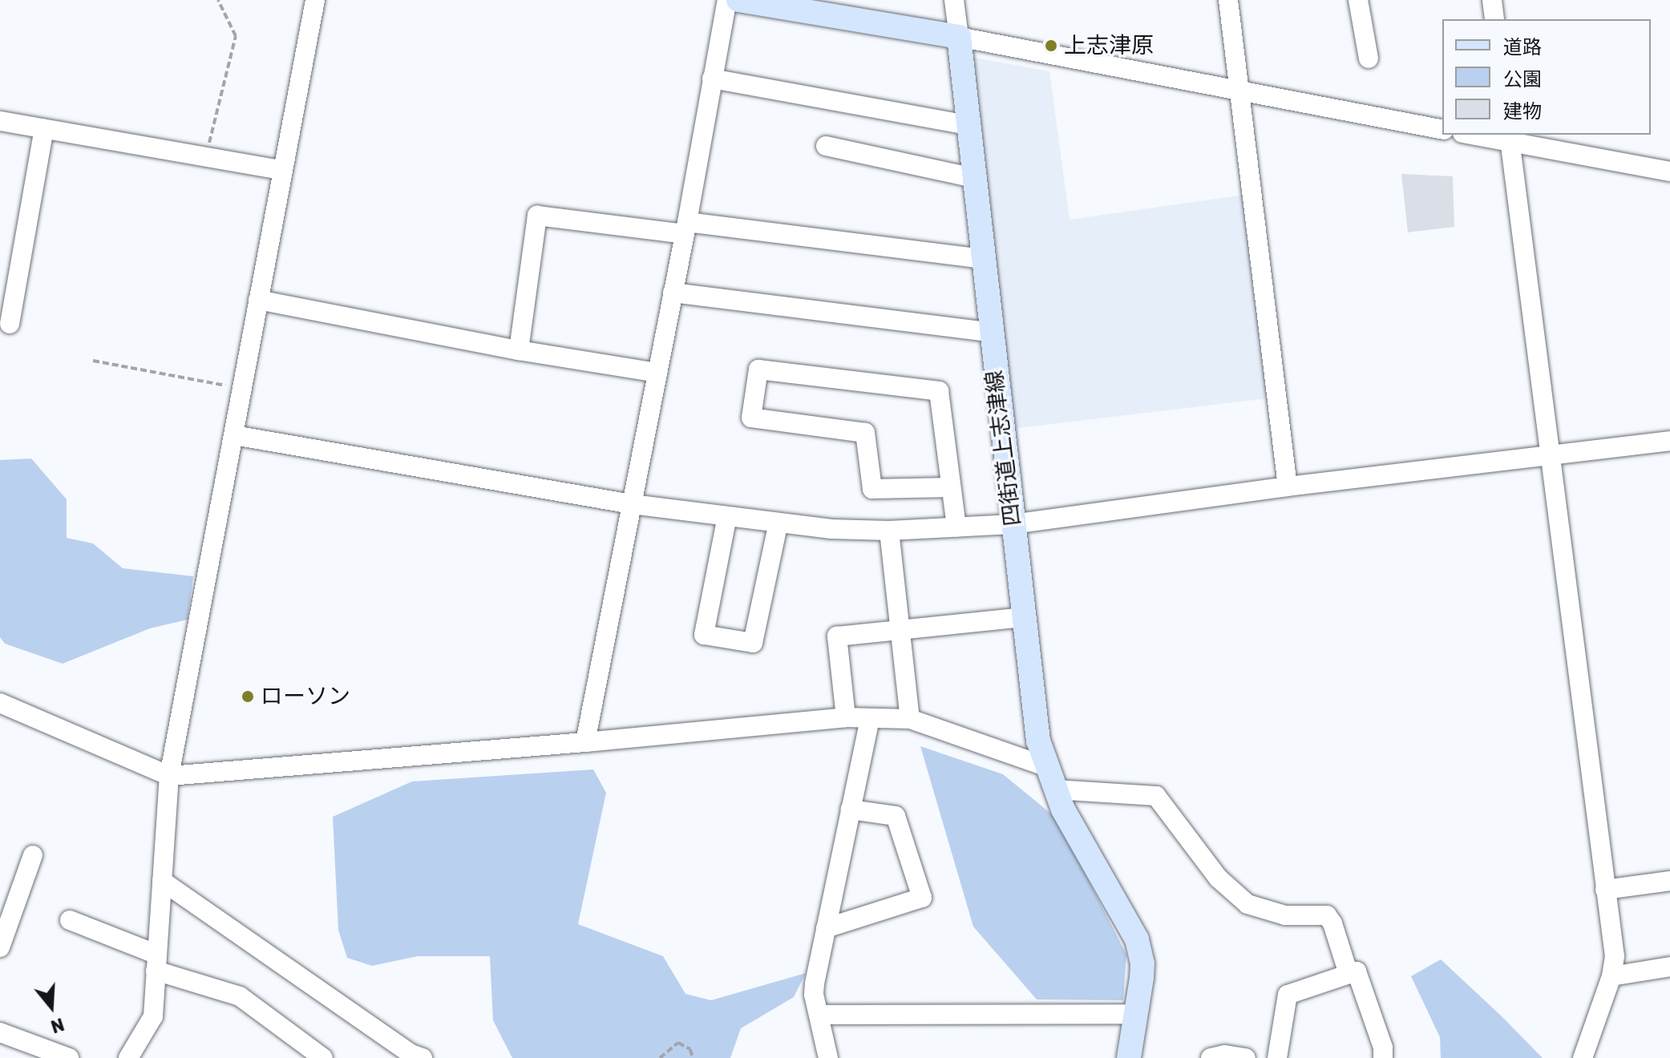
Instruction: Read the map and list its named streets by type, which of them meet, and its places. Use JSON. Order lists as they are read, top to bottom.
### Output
{
  "streets": {
    "main road": ["四街道上志津線"]
  },
  "places": ["上志津原", "ローソン"],
  "legend": ["道路", "公園", "建物"],
  "north": "bottom"
}
